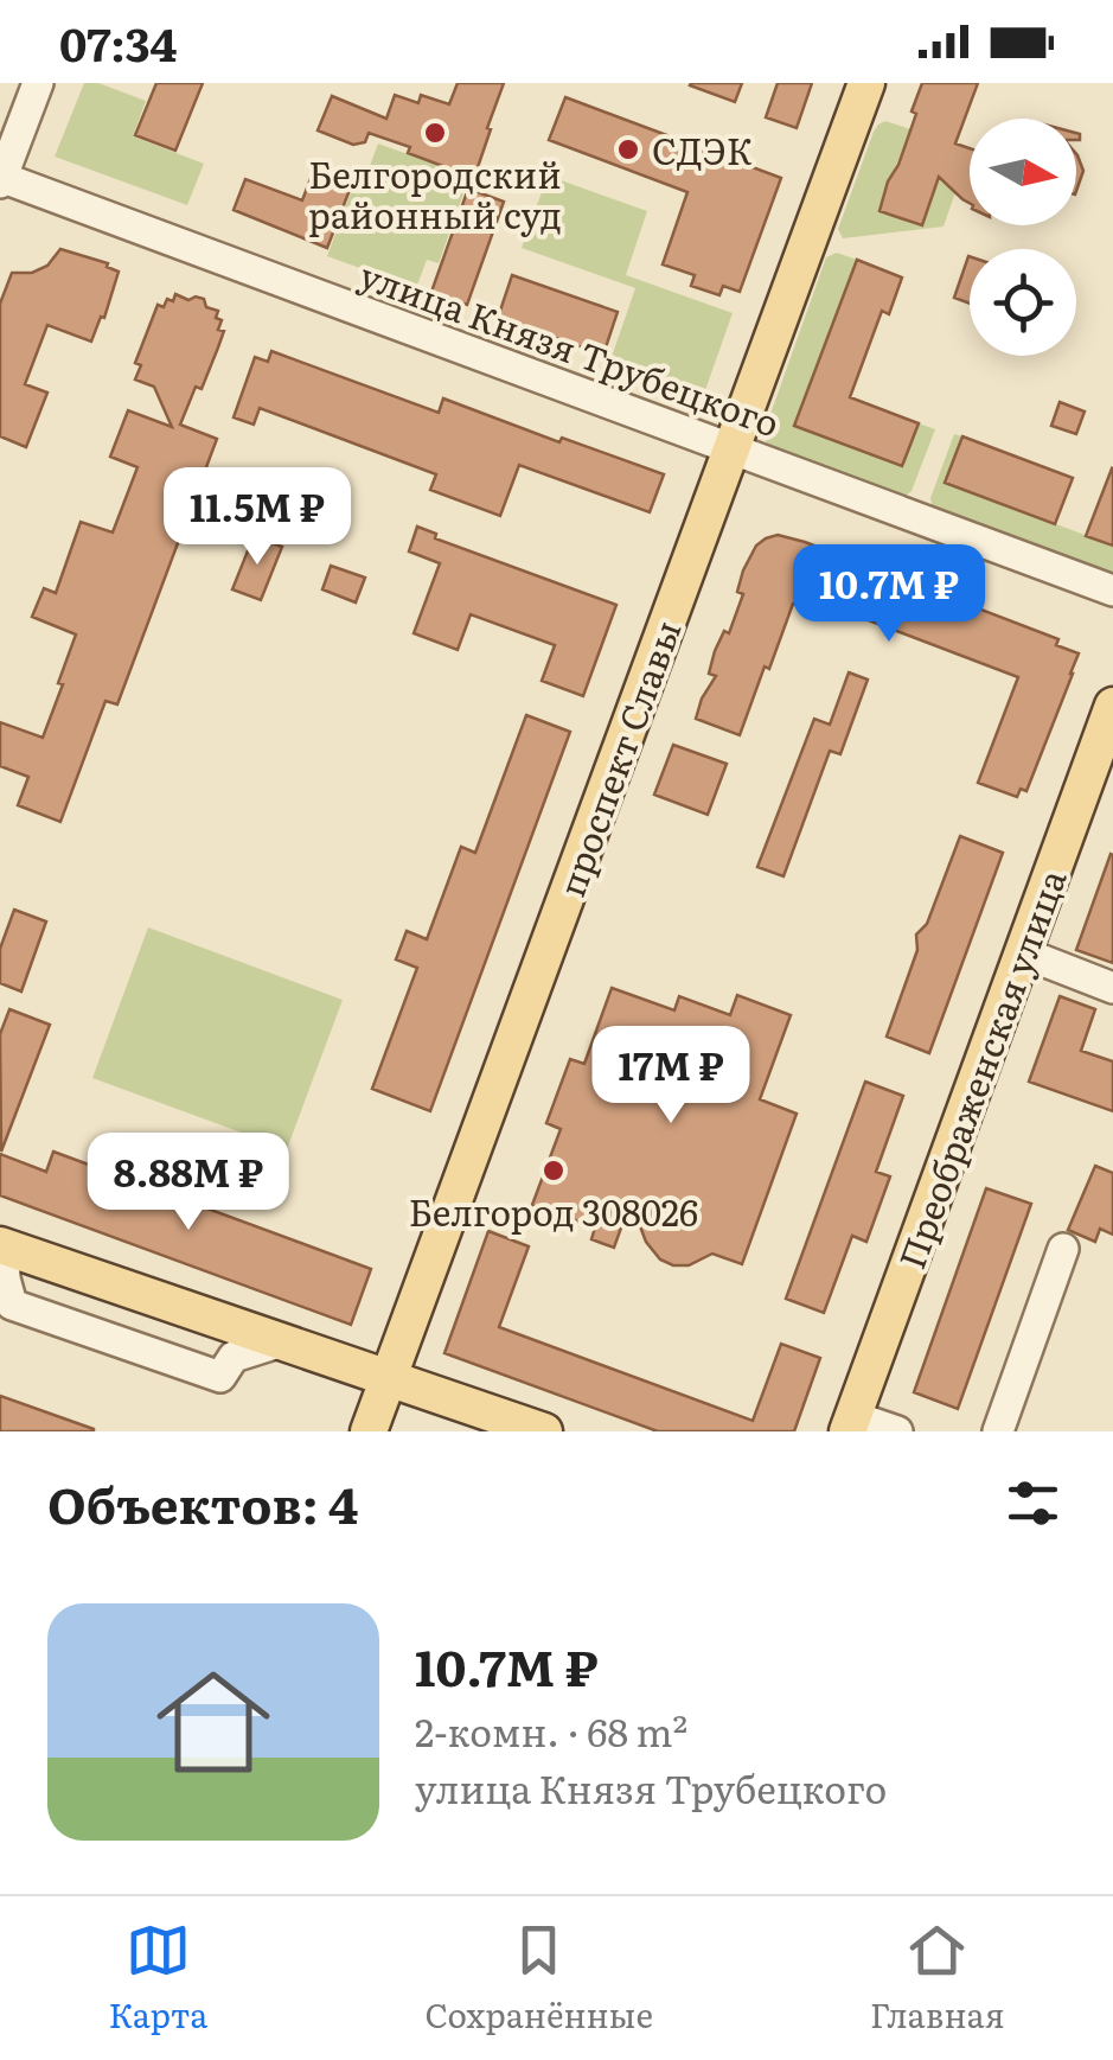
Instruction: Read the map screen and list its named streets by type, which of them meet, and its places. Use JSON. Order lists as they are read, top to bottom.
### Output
{
  "streets": {
    "main road": ["проспект Славы", "Преображенская улица"],
    "street": ["улица Князя Трубецкого"]
  },
  "crossings": [
    ["улица Князя Трубецкого", "проспект Славы"]
  ],
  "places": ["Белгородский районный суд", "СДЭК", "Белгород 308026"],
  "north": "right",
  "page": {
    "status": "07:34",
    "price": [
      "11.5M ₽",
      "10.7M ₽",
      "17M ₽",
      "8.88M ₽"
    ],
    "heading": "Объектов: 4",
    "list": [
      {
        "name": "10.7M ₽",
        "note": "2-комн. · 68 m² · улица Князя Трубецкого"
      }
    ],
    "tabs": ["Карта", "Сохранённые", "Главная"]
  }
}
